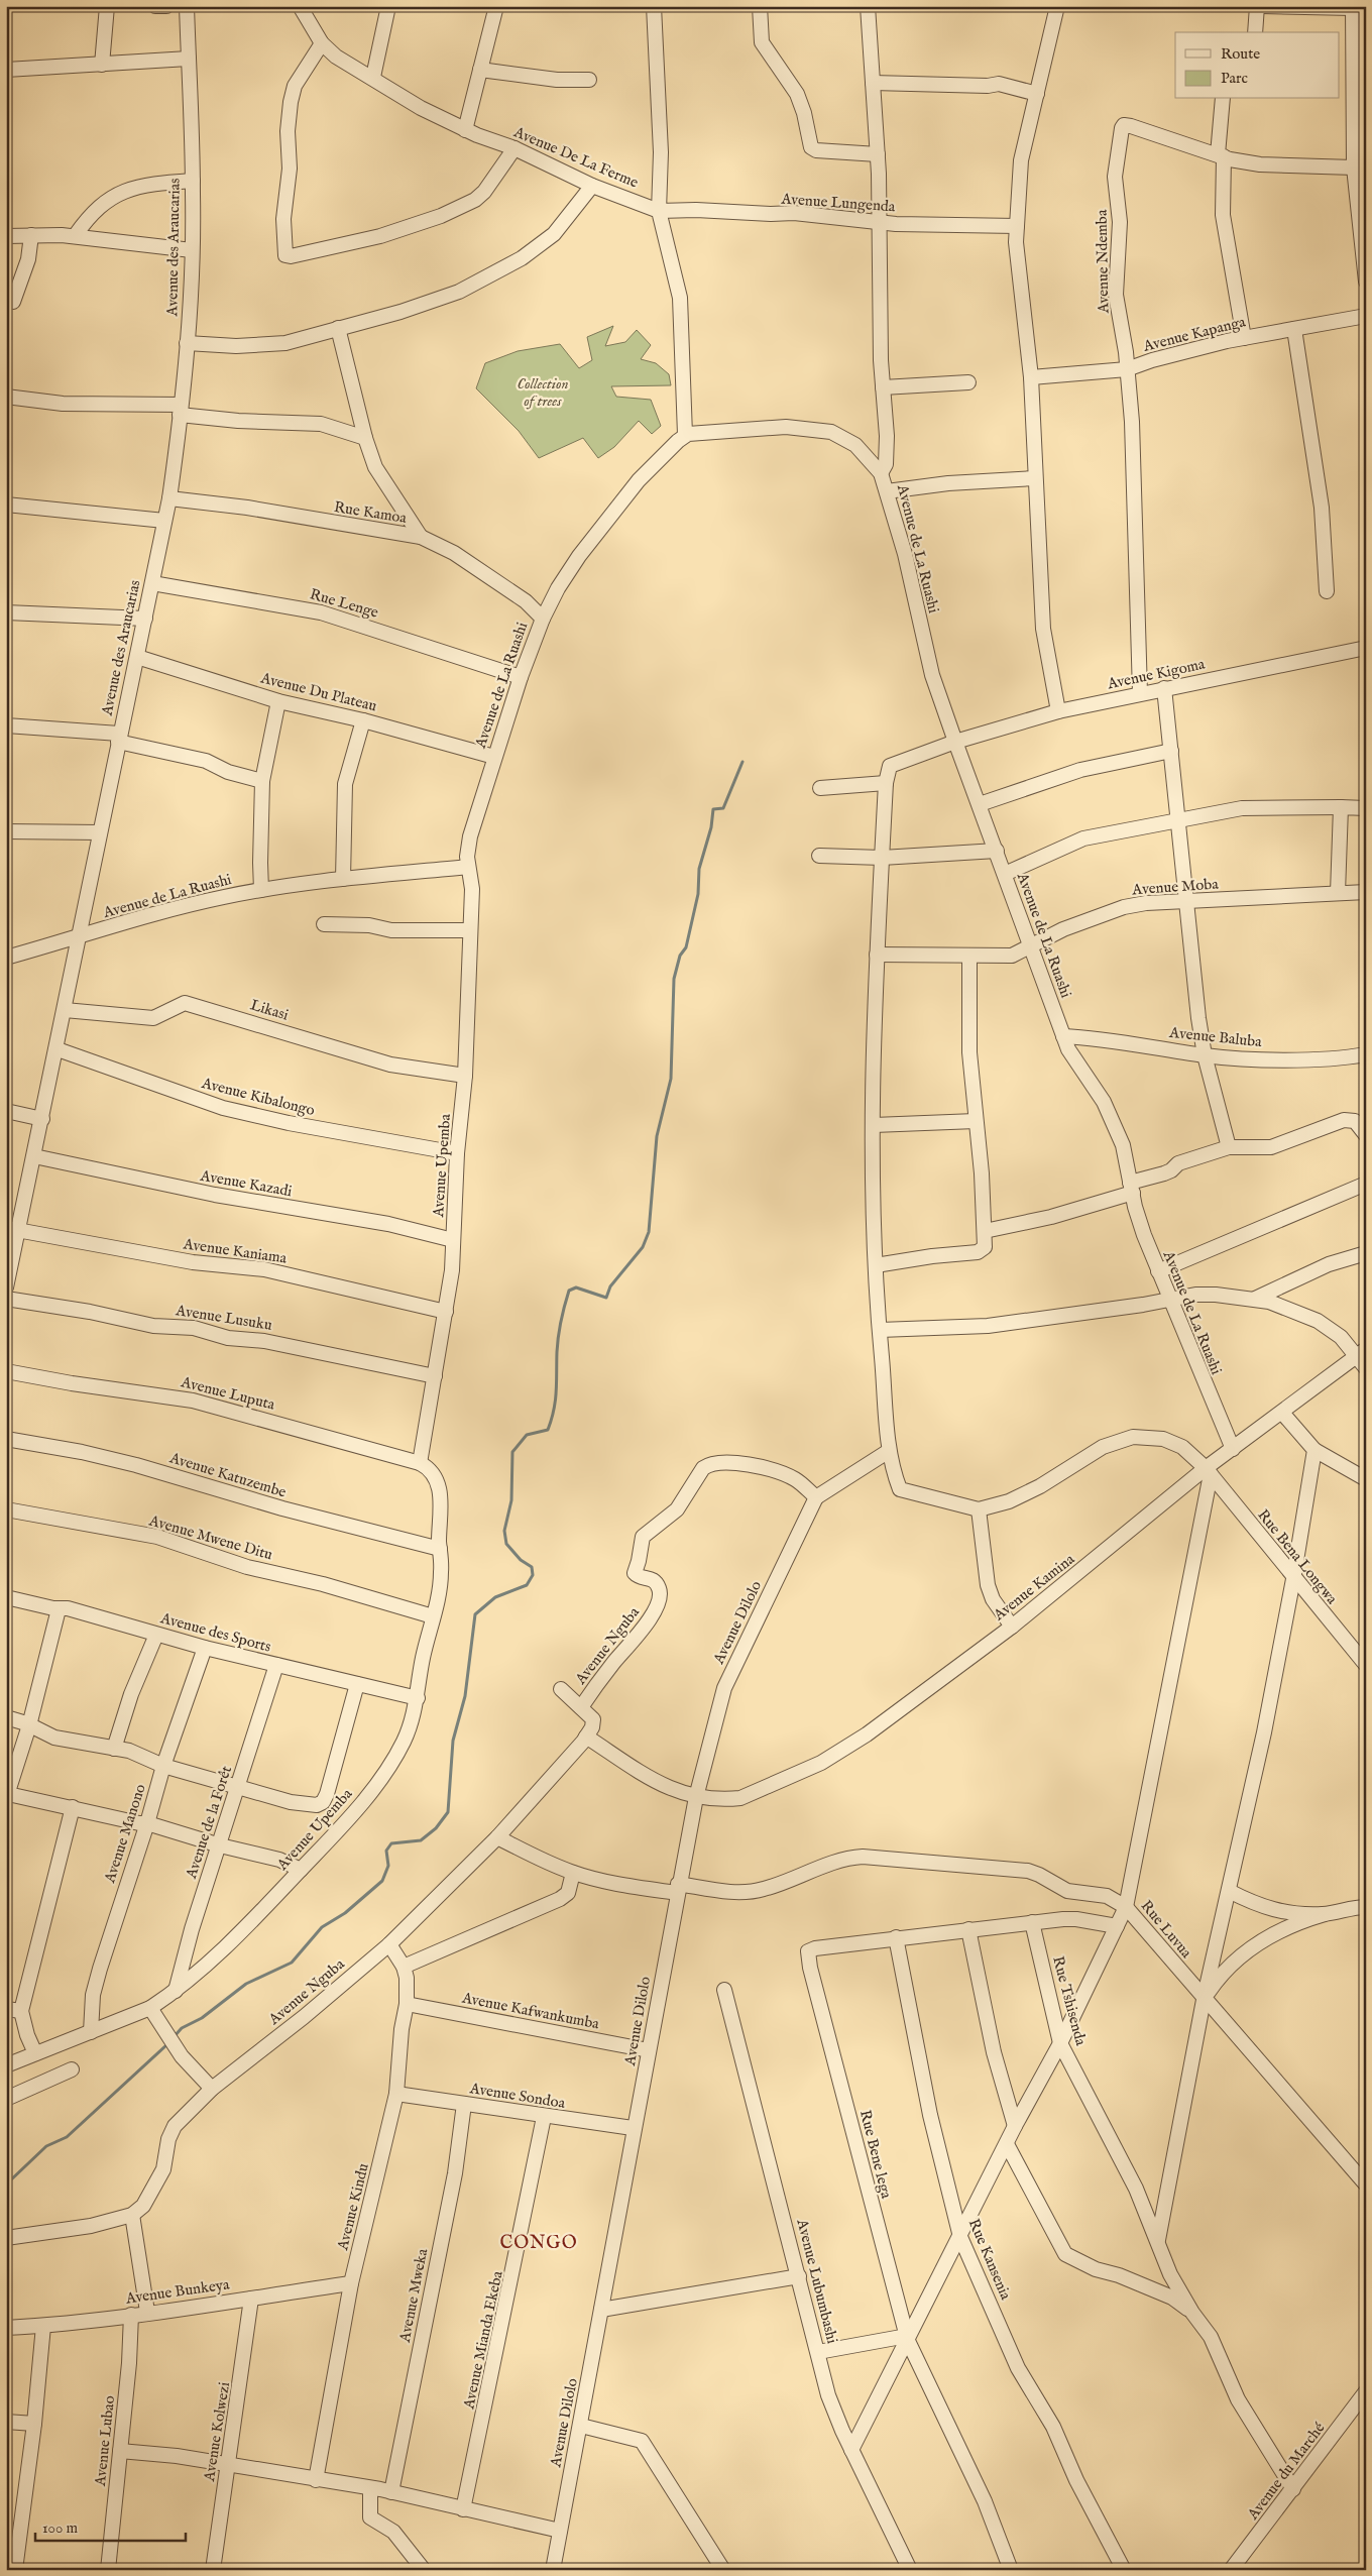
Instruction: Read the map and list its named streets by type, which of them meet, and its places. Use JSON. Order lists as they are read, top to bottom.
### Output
{
  "streets": {
    "street": [
      "Avenue De La Ferme",
      "Avenue Lungenda",
      "Avenue des Araucarias",
      "Avenue Ndemba",
      "Avenue Kapanga",
      "Rue Kamoa",
      "Avenue de La Ruashi",
      "Rue Lenge",
      "Avenue Kigoma",
      "Avenue Du Plateau",
      "Avenue Moba",
      "Likasi",
      "Avenue Baluba",
      "Avenue Kibalongo",
      "Avenue Upemba",
      "Avenue Kazadi",
      "Avenue Kaniama",
      "Avenue Lusuku",
      "Avenue Luputa",
      "Avenue Katuzembe",
      "Avenue Mwene Ditu",
      "Rue Bena Longwa",
      "Avenue Kamina",
      "Avenue Dilolo",
      "Avenue des Sports",
      "Avenue Nguba",
      "Avenue de la Forêt",
      "Avenue Manono",
      "Rue Luvua",
      "Rue Tshisenda",
      "Avenue Kafwankumba",
      "Avenue Sondoa",
      "Rue Bene lega",
      "Avenue Kindu",
      "Rue Kansenia",
      "Avenue Lubumbashi",
      "Avenue Bunkeya",
      "Avenue Mweka",
      "Avenue Mianda Ekeba",
      "Avenue Kolwezi",
      "Avenue Lubao",
      "Avenue du Marché"
    ]
  },
  "crossings": [
    ["Avenue De La Ferme", "Avenue Lungenda"],
    ["Avenue des Araucarias", "Rue Kamoa"],
    ["Avenue des Araucarias", "Avenue de La Ruashi"],
    ["Avenue des Araucarias", "Rue Lenge"],
    ["Avenue des Araucarias", "Avenue Du Plateau"],
    ["Avenue des Araucarias", "Likasi"],
    ["Avenue des Araucarias", "Avenue Kibalongo"],
    ["Avenue des Araucarias", "Avenue Kazadi"],
    ["Avenue des Araucarias", "Avenue Kaniama"],
    ["Avenue Ndemba", "Avenue Kapanga"],
    ["Avenue Ndemba", "Avenue Kigoma"],
    ["Rue Kamoa", "Avenue de La Ruashi"],
    ["Avenue de La Ruashi", "Rue Lenge"],
    ["Avenue de La Ruashi", "Avenue Kigoma"],
    ["Avenue de La Ruashi", "Avenue Du Plateau"],
    ["Avenue de La Ruashi", "Avenue Moba"],
    ["Avenue de La Ruashi", "Avenue Baluba"],
    ["Avenue de La Ruashi", "Avenue Upemba"],
    ["Avenue de La Ruashi", "Avenue Kamina"],
    ["Likasi", "Avenue Upemba"],
    ["Avenue Kibalongo", "Avenue Upemba"],
    ["Avenue Upemba", "Avenue Kazadi"],
    ["Avenue Upemba", "Avenue Kaniama"],
    ["Avenue Upemba", "Avenue Lusuku"],
    ["Avenue Upemba", "Avenue Luputa"],
    ["Avenue Upemba", "Avenue Katuzembe"],
    ["Avenue Upemba", "Avenue Mwene Ditu"],
    ["Avenue Upemba", "Avenue des Sports"],
    ["Avenue Upemba", "Avenue de la Forêt"],
    ["Avenue Upemba", "Avenue Manono"],
    ["Rue Bena Longwa", "Avenue Kamina"],
    ["Avenue Kamina", "Avenue Dilolo"],
    ["Avenue Kamina", "Avenue Nguba"],
    ["Avenue Dilolo", "Avenue Nguba"],
    ["Avenue Dilolo", "Rue Luvua"],
    ["Avenue Dilolo", "Avenue Kafwankumba"],
    ["Avenue Dilolo", "Avenue Sondoa"],
    ["Avenue des Sports", "Avenue de la Forêt"],
    ["Avenue des Sports", "Avenue Manono"],
    ["Avenue Nguba", "Rue Luvua"],
    ["Avenue Nguba", "Avenue Kindu"],
    ["Rue Tshisenda", "Rue Bene lega"],
    ["Avenue Kafwankumba", "Avenue Kindu"],
    ["Avenue Sondoa", "Avenue Kindu"],
    ["Avenue Sondoa", "Avenue Mweka"],
    ["Avenue Sondoa", "Avenue Mianda Ekeba"],
    ["Rue Bene lega", "Rue Kansenia"],
    ["Avenue Kindu", "Avenue Bunkeya"],
    ["Avenue Bunkeya", "Avenue Kolwezi"],
    ["Avenue Bunkeya", "Avenue Lubao"]
  ],
  "districts": ["CONGO"],
  "parks": ["Collection of trees"],
  "legend": ["Route", "Parc"],
  "scale_bar": "100 m"
}
